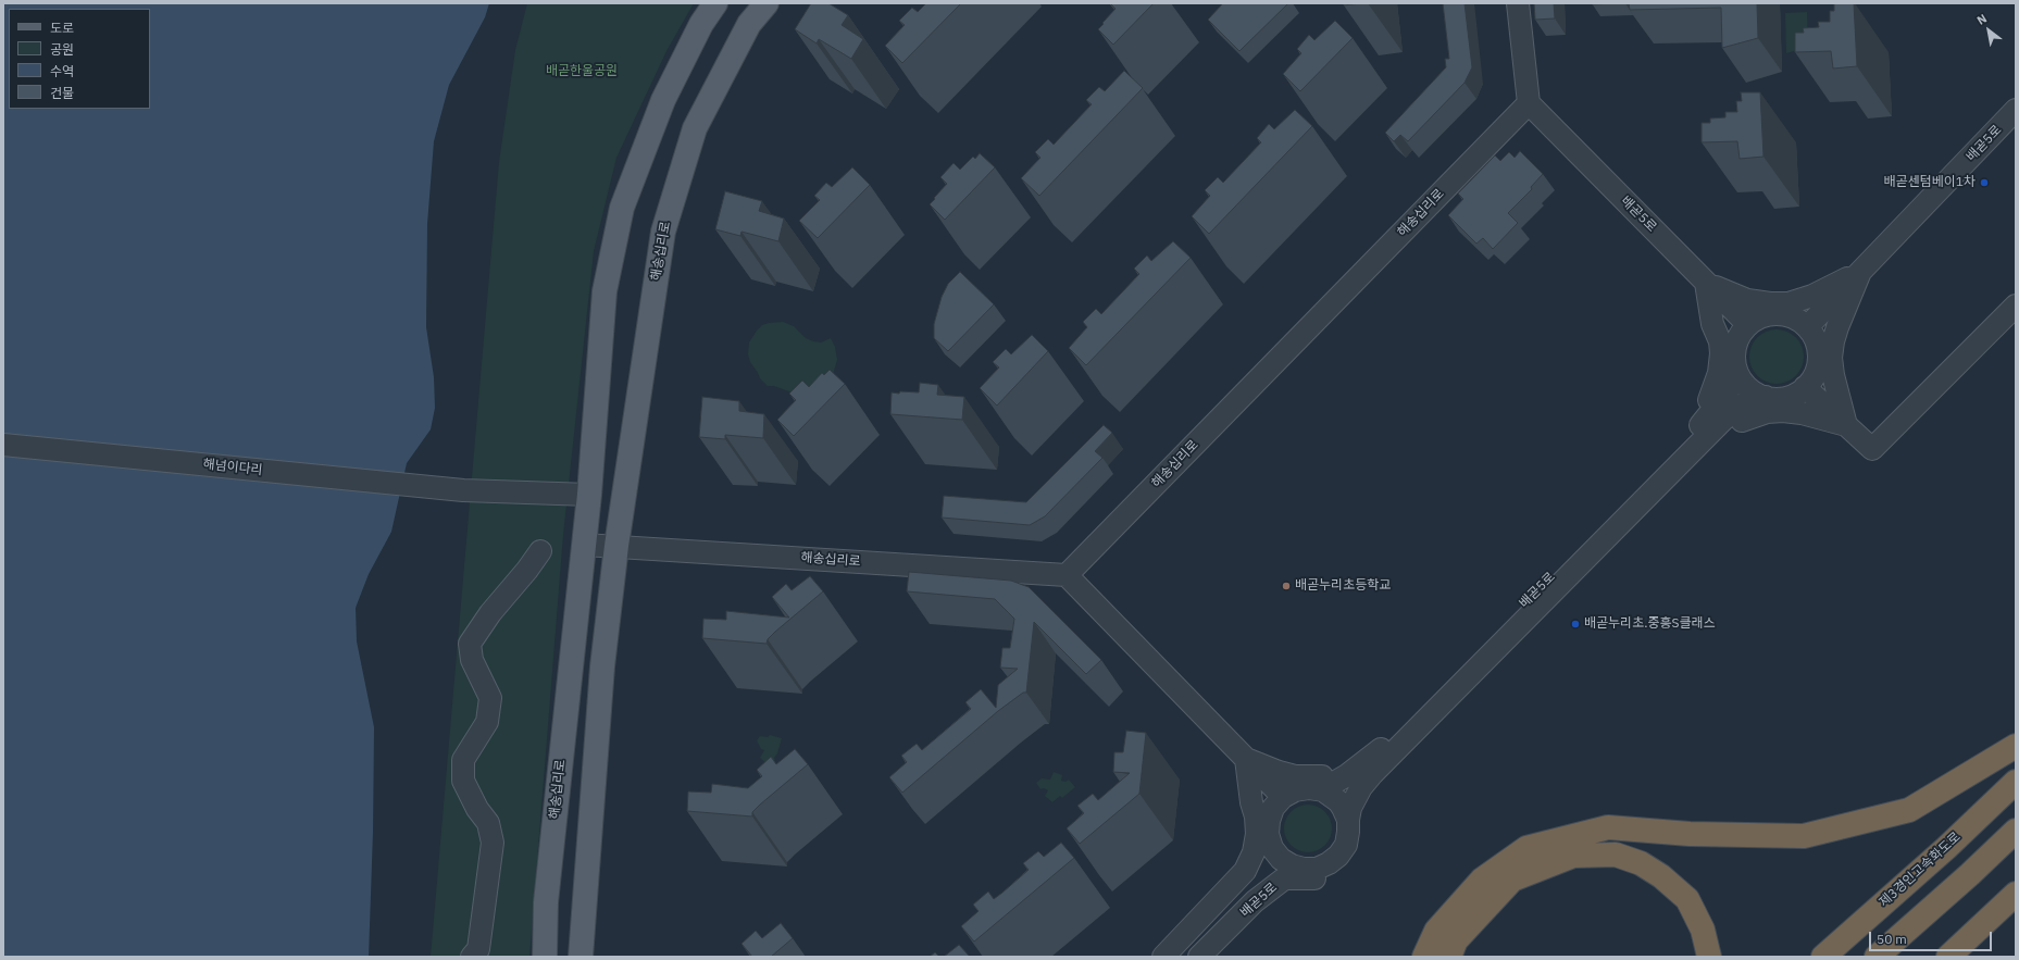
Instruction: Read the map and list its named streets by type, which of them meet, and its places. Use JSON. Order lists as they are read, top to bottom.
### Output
{
  "streets": {
    "highway": ["제3경인고속화도로"],
    "main road": ["해송십리로"],
    "street": ["배곧5로", "해넘이다리"]
  },
  "crossings": [
    ["배곧5로", "해송십리로"],
    ["해송십리로", "해넘이다리"]
  ],
  "parks": ["배곧한울공원"],
  "places": ["배곧센텀베이1차", "배곧누리초등학교", "배곧누리초.중흥S클래스"],
  "legend": [
    "도로",
    "공원",
    "수역",
    "건물"
  ],
  "scale_bar": "50 m",
  "north": "top left"
}
